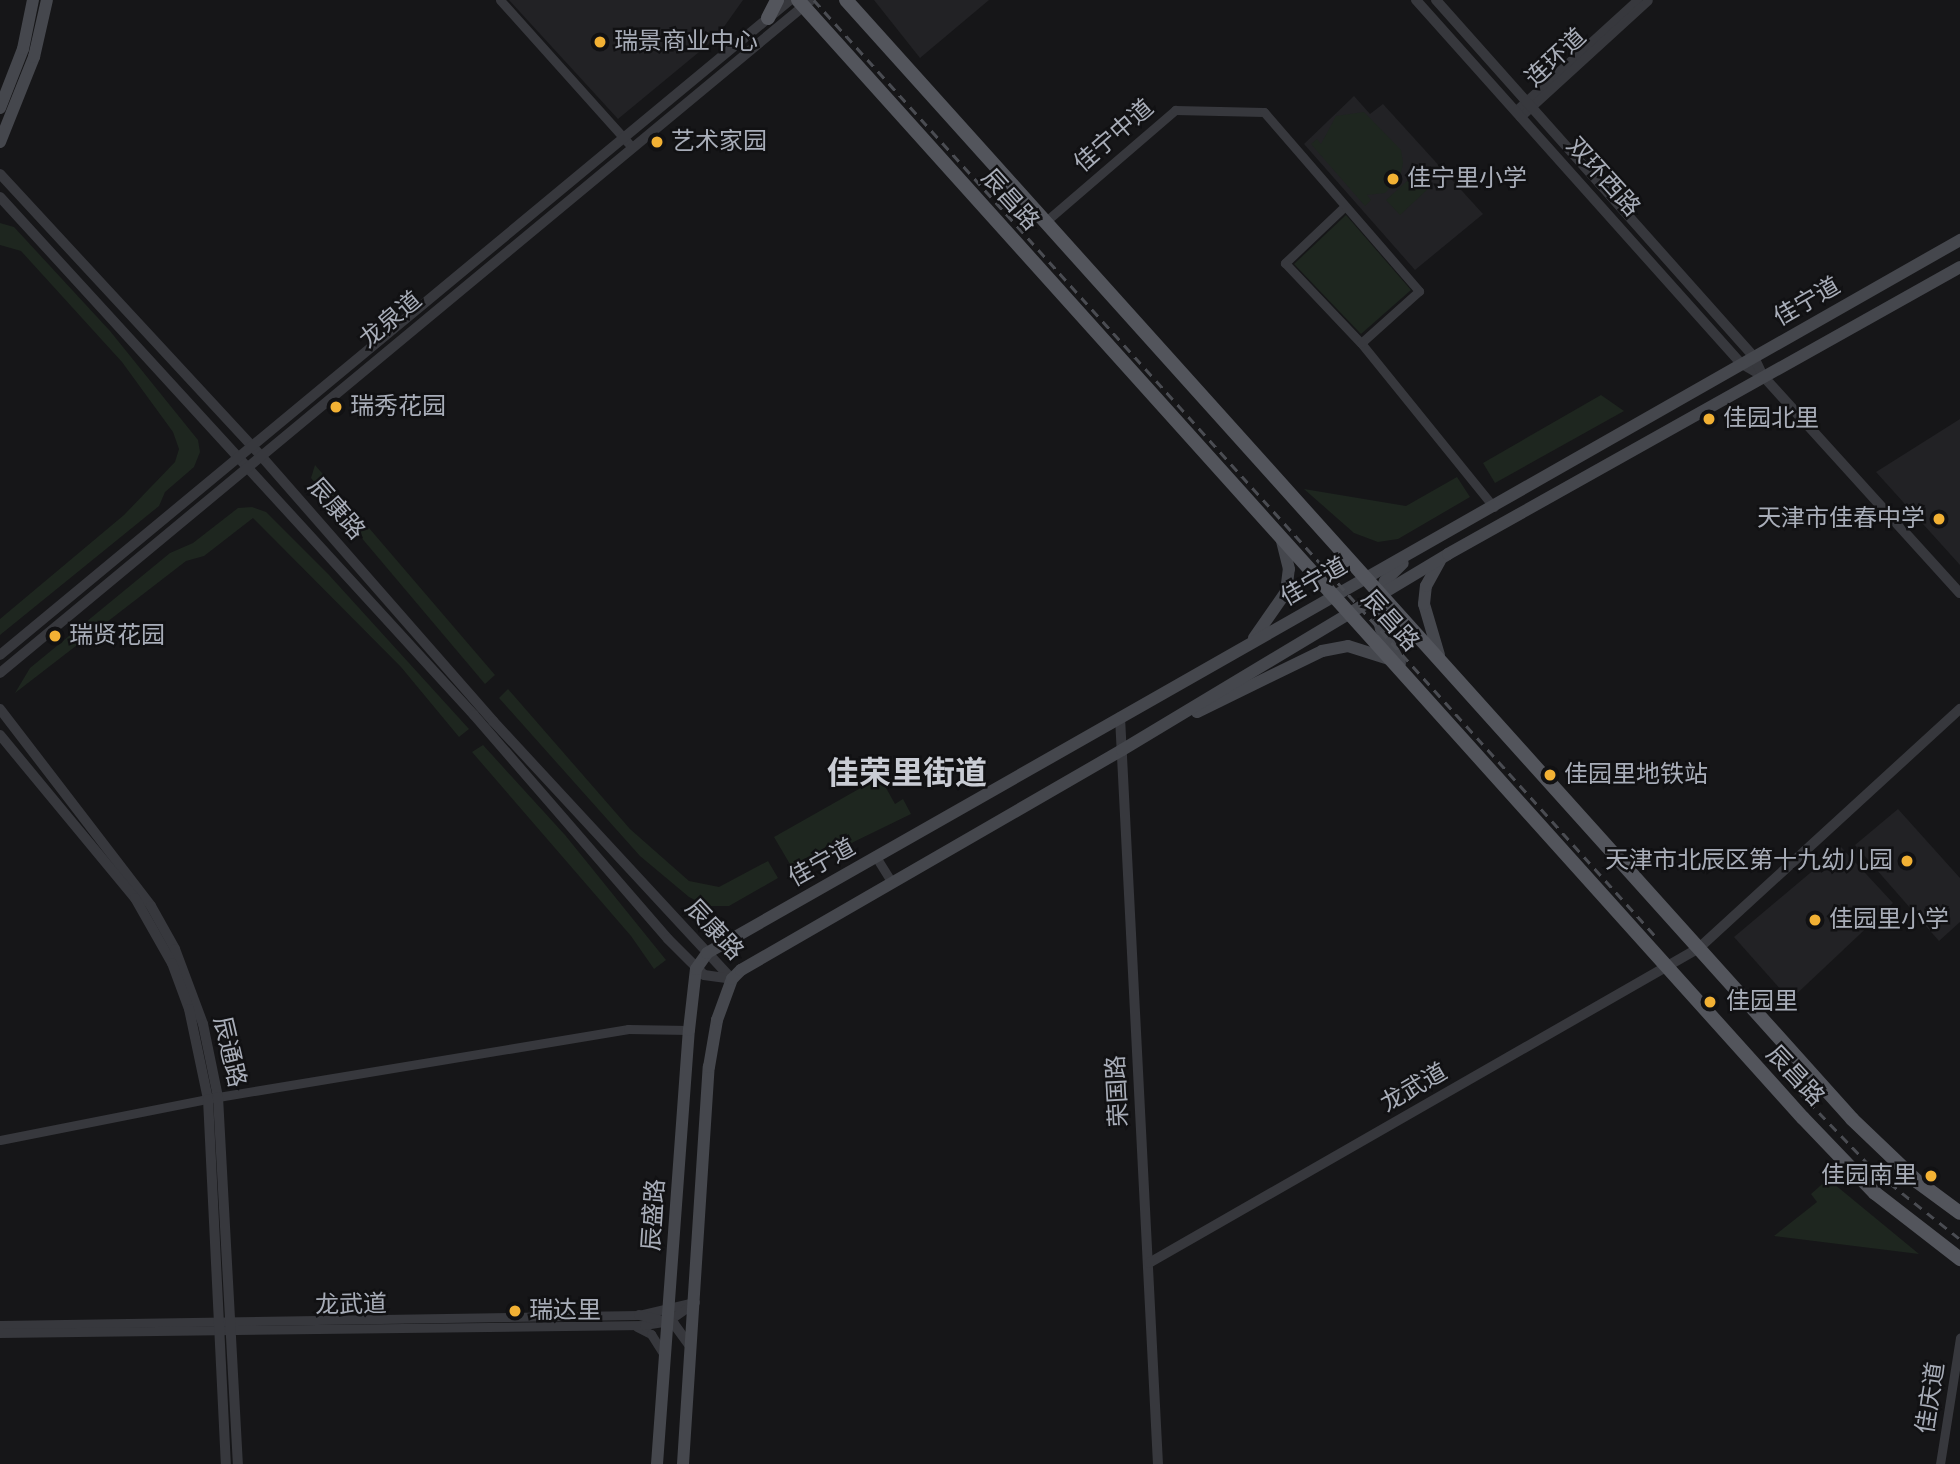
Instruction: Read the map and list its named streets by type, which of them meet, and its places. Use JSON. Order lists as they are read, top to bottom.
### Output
{
  "streets": {
    "main road": ["辰昌路", "佳宁道", "辰盛路"],
    "street": [
      "连环道",
      "佳宁中道",
      "双环西路",
      "龙泉道",
      "辰康路",
      "辰通路",
      "龙武道",
      "荣国路",
      "佳庆道"
    ]
  },
  "crossings": [
    ["连环道", "双环西路"],
    ["佳宁中道", "辰昌路"],
    ["双环西路", "佳宁道"],
    ["辰昌路", "佳宁道"],
    ["辰昌路", "龙泉道"],
    ["辰昌路", "龙武道"],
    ["佳宁道", "辰康路"],
    ["佳宁道", "荣国路"],
    ["佳宁道", "辰盛路"],
    ["龙泉道", "辰康路"],
    ["辰康路", "辰盛路"],
    ["辰通路", "龙武道"],
    ["龙武道", "荣国路"],
    ["龙武道", "辰盛路"]
  ],
  "districts": ["佳荣里街道"],
  "places": [
    "瑞景商业中心",
    "艺术家园",
    "佳宁里小学",
    "瑞秀花园",
    "佳园北里",
    "天津市佳春中学",
    "瑞贤花园",
    "佳园里地铁站",
    "天津市北辰区第十九幼儿园",
    "佳园里小学",
    "佳园里",
    "佳园南里",
    "瑞达里"
  ]
}
